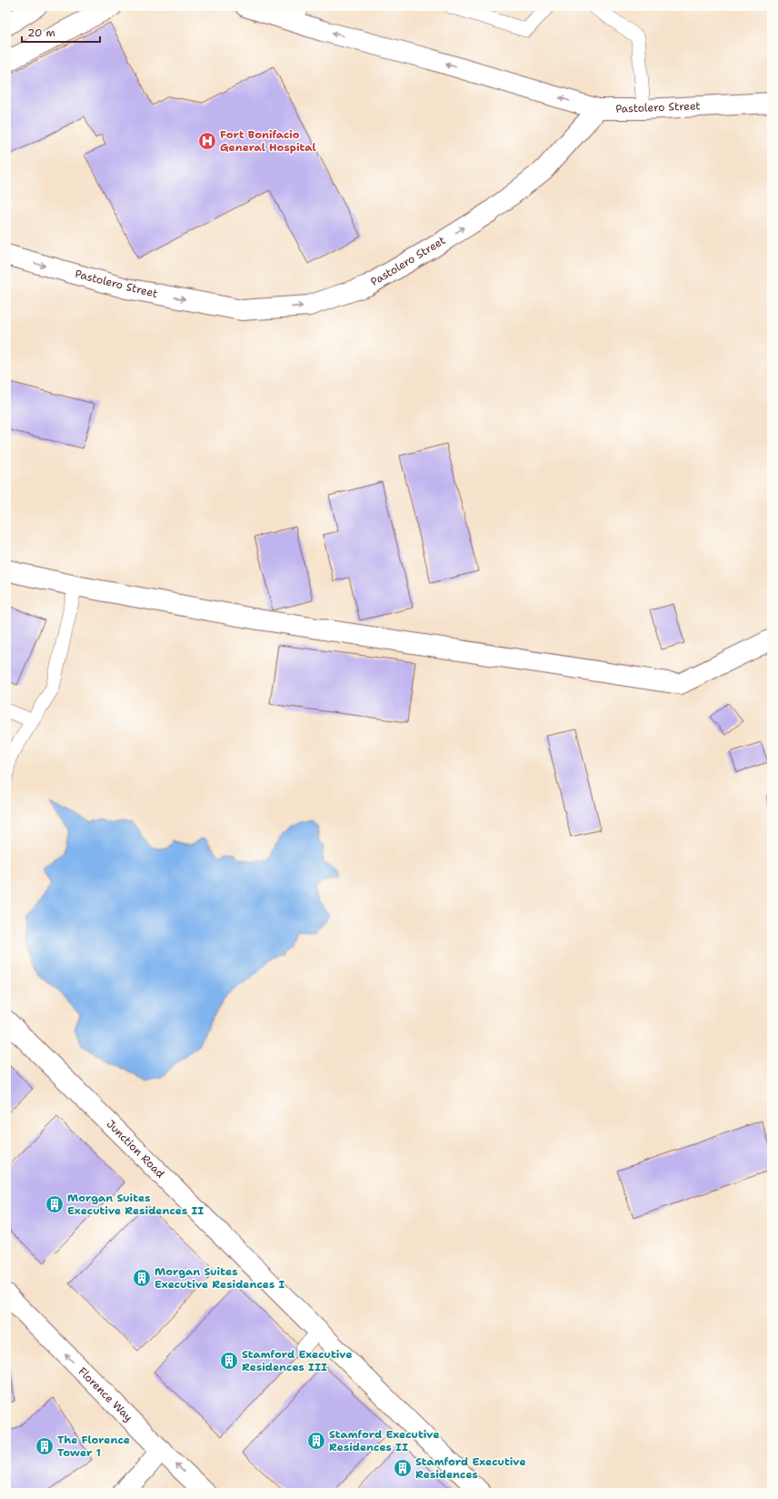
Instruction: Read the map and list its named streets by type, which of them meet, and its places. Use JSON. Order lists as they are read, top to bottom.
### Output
{
  "streets": {
    "street": ["Pastolero Street", "Junction Road", "Florence Way"]
  },
  "one_way": ["Pastolero Street", "Florence Way"],
  "places": {
    "hospital": ["Fort Bonifacio General Hospital"],
    "building": [
      "Morgan Suites Executive Residences II",
      "Morgan Suites Executive Residences I",
      "Stamford Executive Residences III",
      "Stamford Executive Residences II",
      "The Florence Tower 1",
      "Stamford Executive Residences"
    ]
  },
  "scale_bar": "20 m"
}
